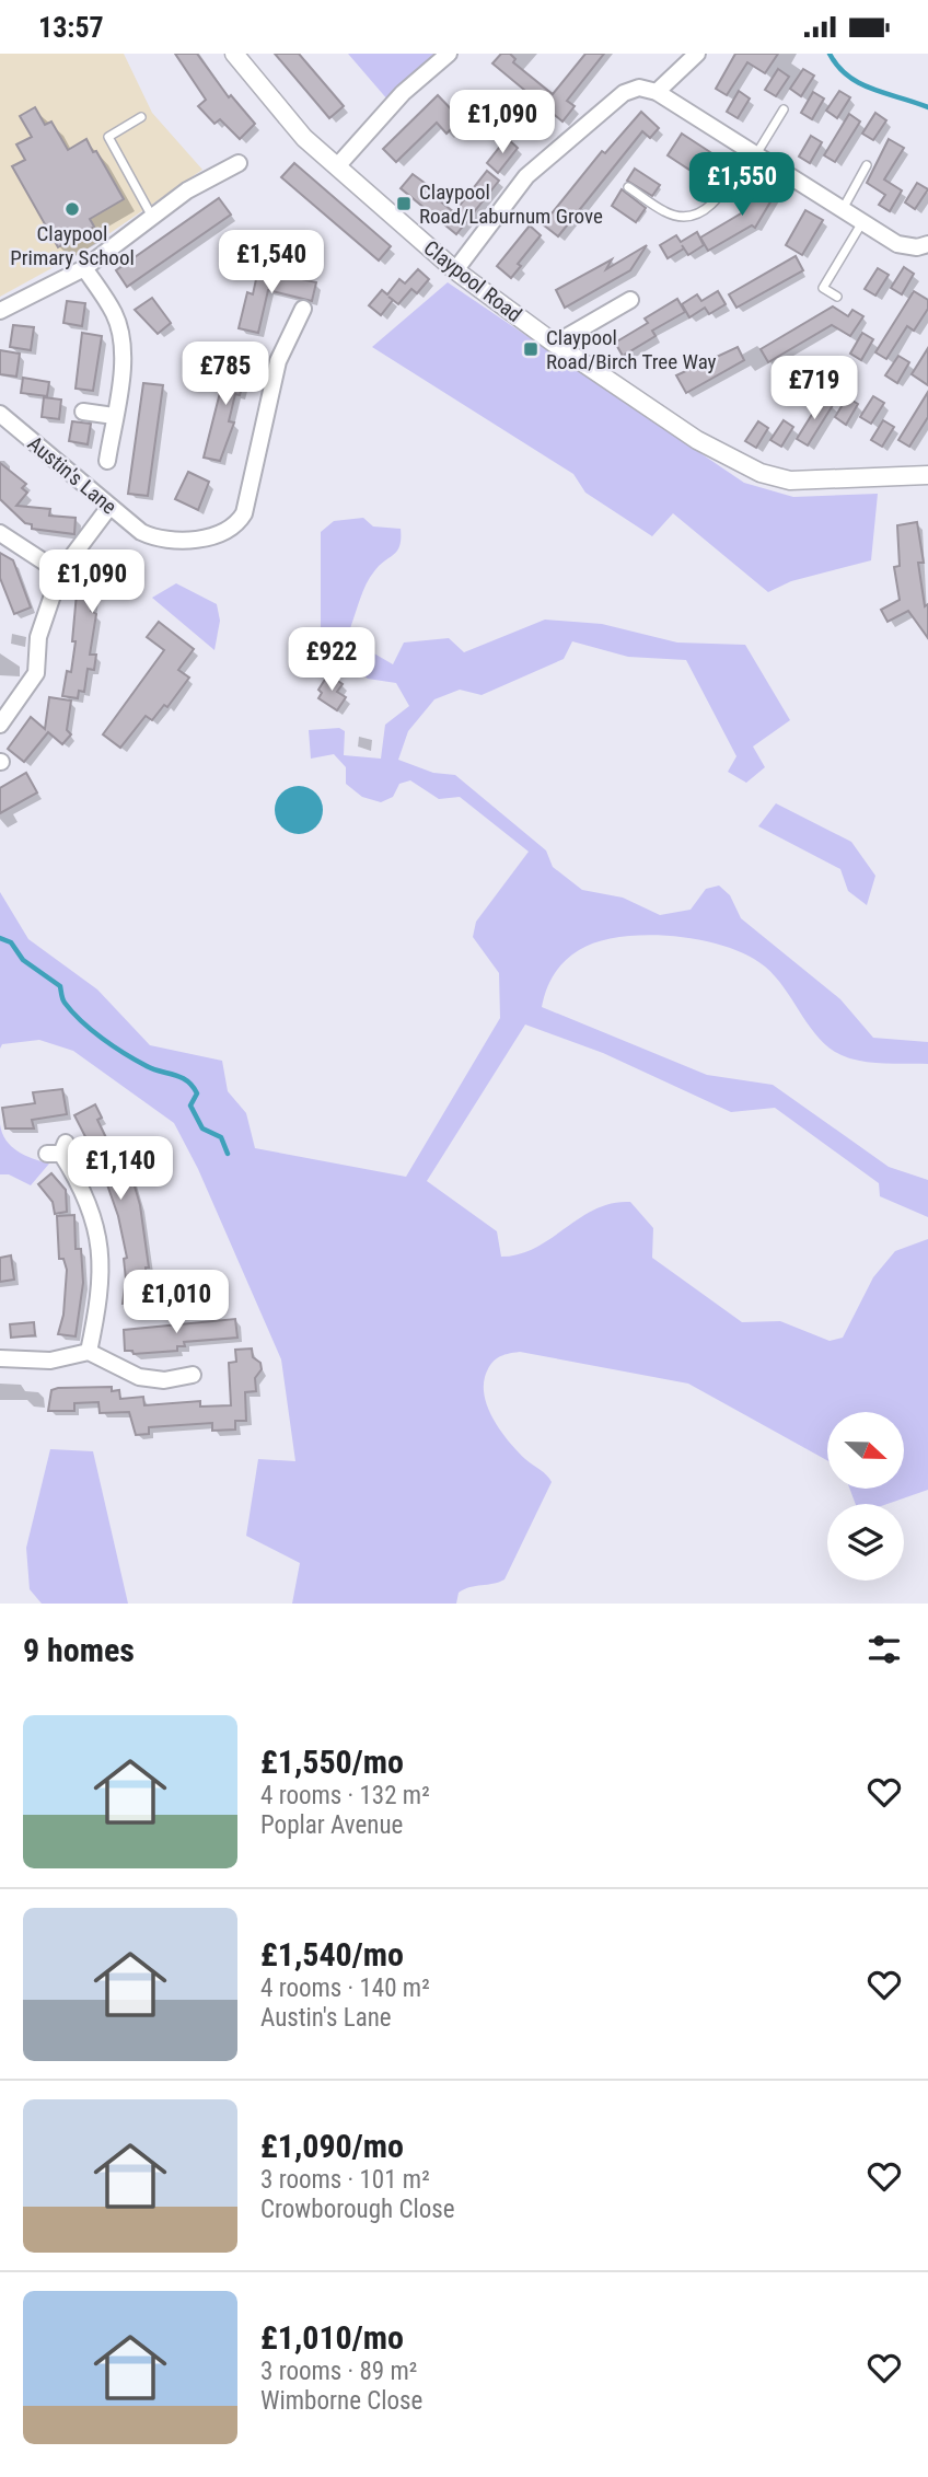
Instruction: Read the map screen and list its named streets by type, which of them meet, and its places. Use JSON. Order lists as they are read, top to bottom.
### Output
{
  "streets": {
    "street": ["Claypool Road", "Austin's Lane"]
  },
  "places": {
    "transit": ["Claypool Road/Laburnum Grove", "Claypool Road/Birch Tree Way"],
    "other": ["Claypool Primary School"]
  },
  "north": "right",
  "page": {
    "status": "13:57",
    "price": [
      "£1,090",
      "£1,550",
      "£1,540",
      "£785",
      "£719",
      "£1,090",
      "£922",
      "£1,140",
      "£1,010"
    ],
    "heading": "9 homes",
    "list": [
      {
        "name": "£1,550/mo",
        "note": "4 rooms · 132 m² · Poplar Avenue"
      },
      {
        "name": "£1,540/mo",
        "note": "4 rooms · 140 m² · Austin's Lane"
      },
      {
        "name": "£1,090/mo",
        "note": "3 rooms · 101 m² · Crowborough Close"
      },
      {
        "name": "£1,010/mo",
        "note": "3 rooms · 89 m² · Wimborne Close"
      }
    ]
  }
}
